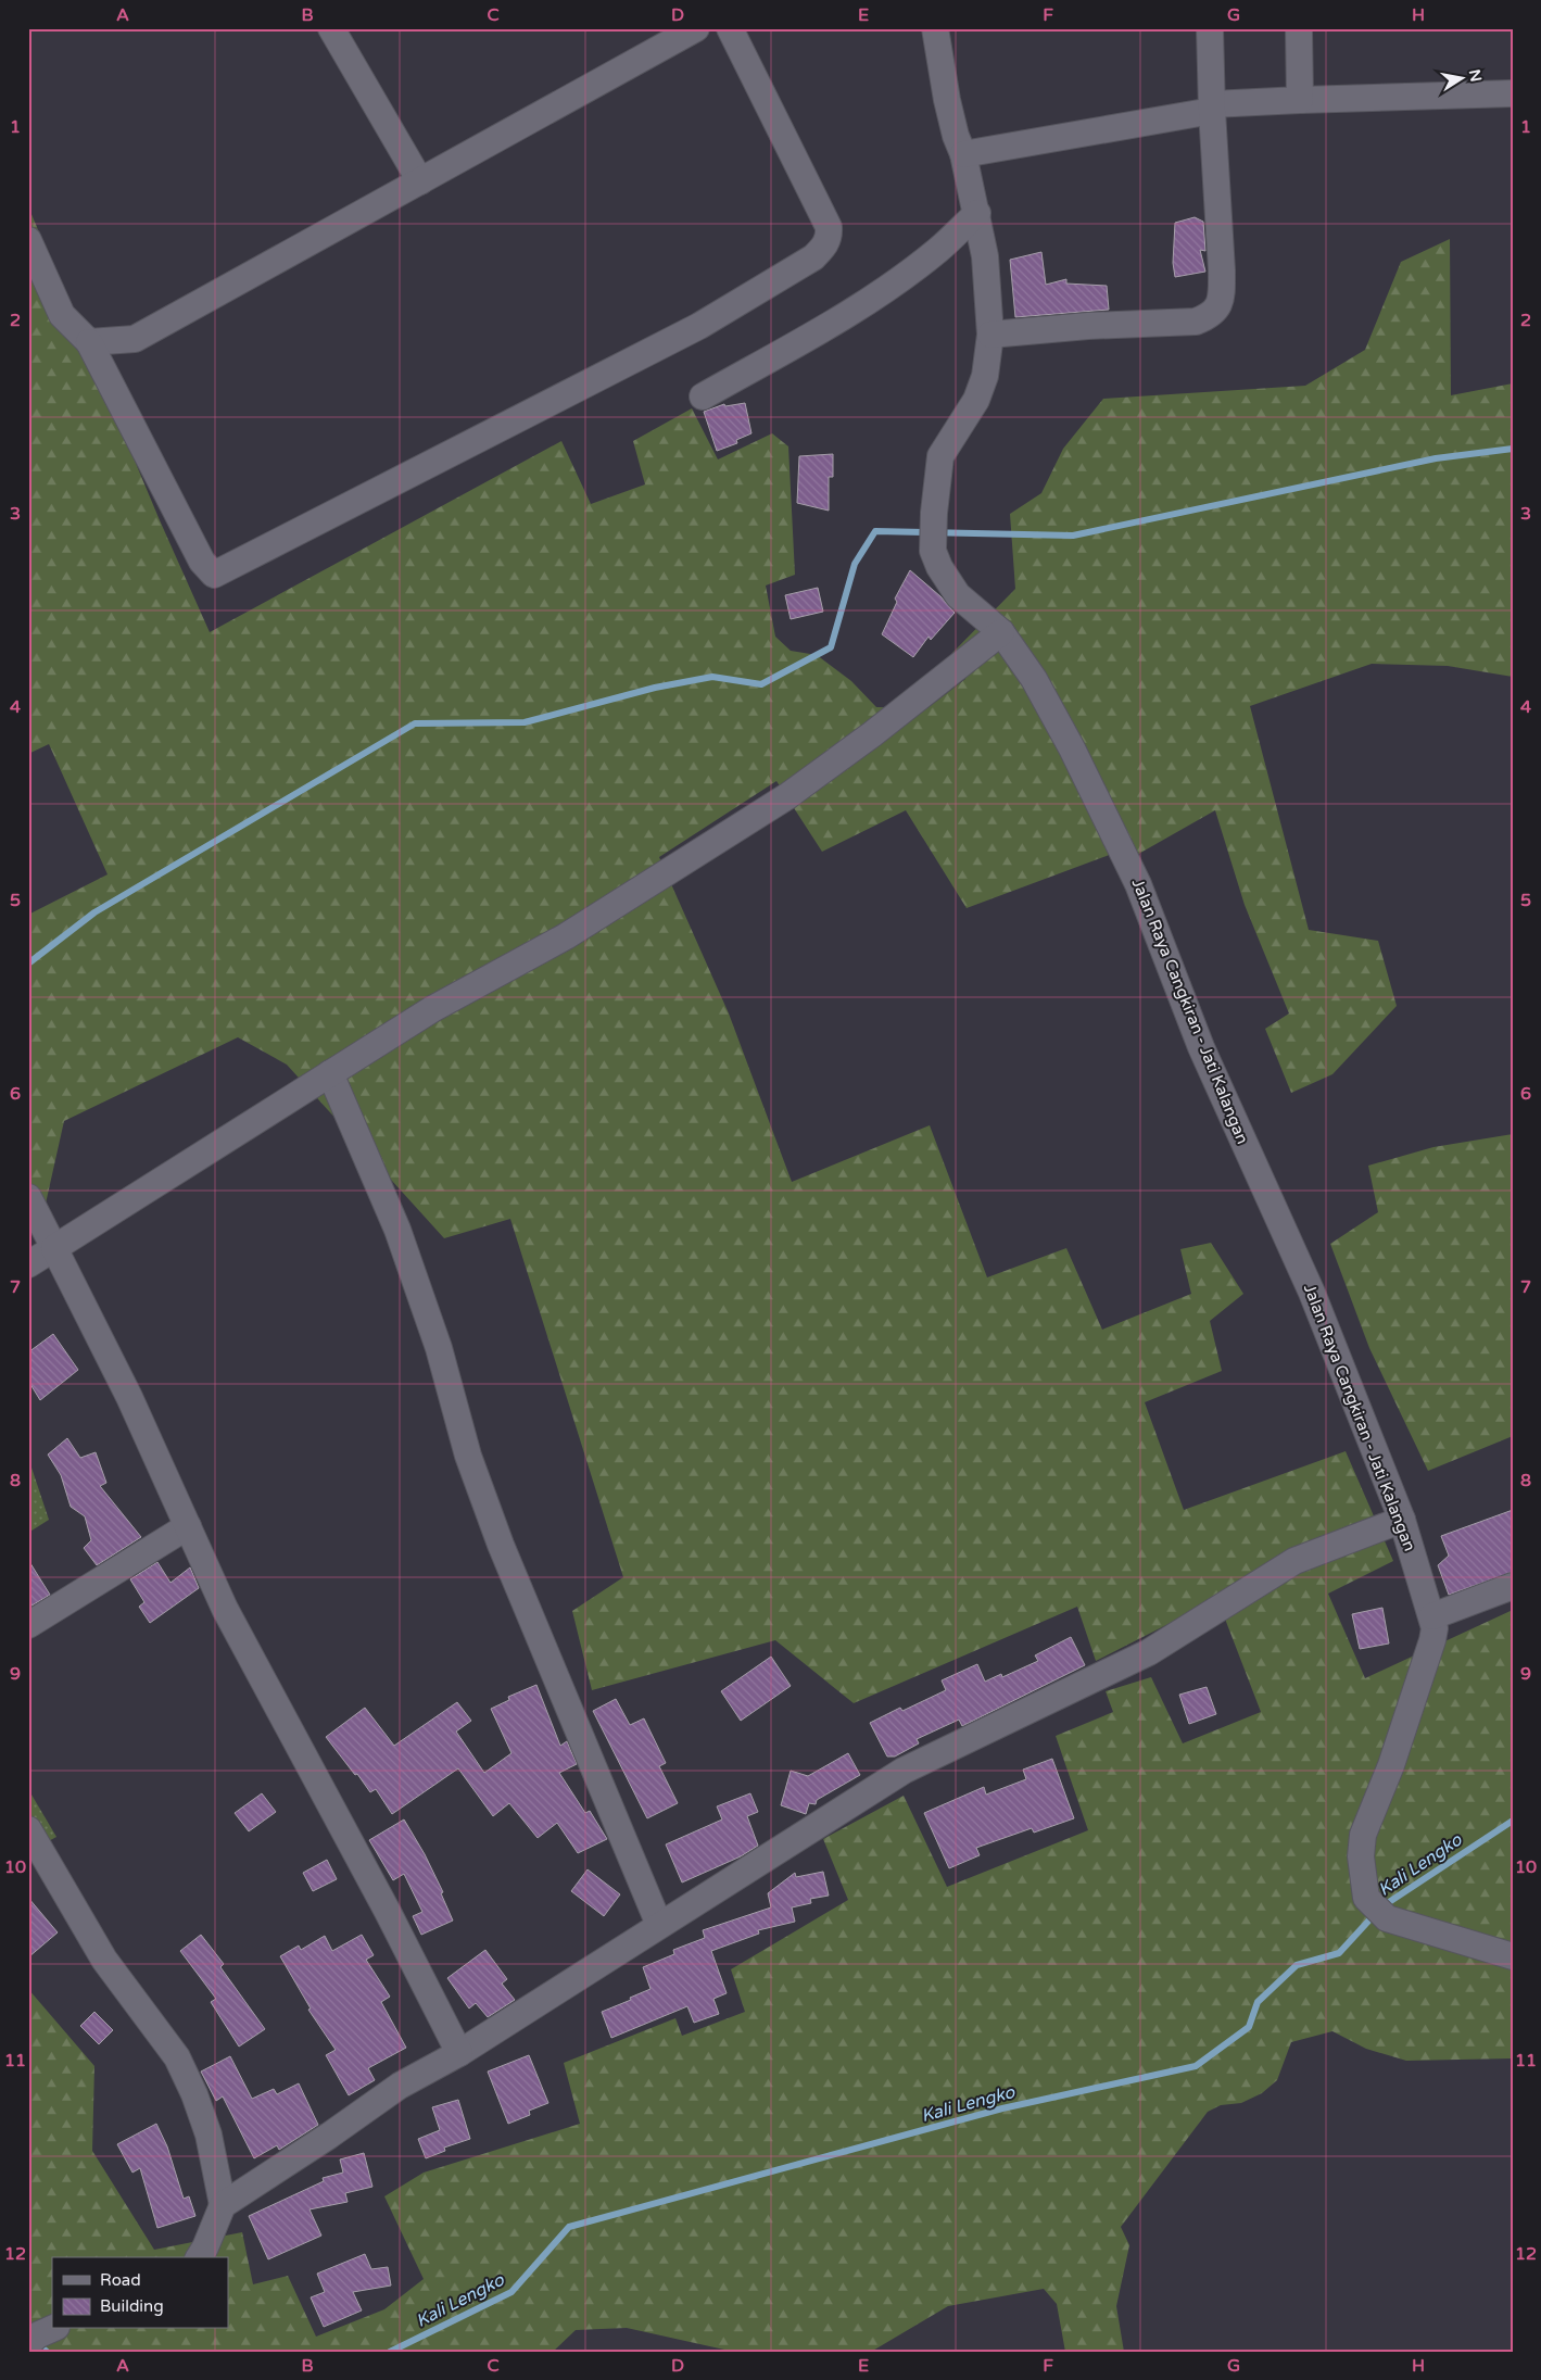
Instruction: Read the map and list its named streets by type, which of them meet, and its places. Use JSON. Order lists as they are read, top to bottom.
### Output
{
  "streets": {
    "street": ["Jalan Raya Cangkiran - Jati Kalangan"]
  },
  "water": ["Kali Lengko"],
  "legend": ["Road", "Building"],
  "north": "right",
  "grid": {
    "columns": [
      "A",
      "B",
      "C",
      "D",
      "E",
      "F",
      "G",
      "H"
    ],
    "rows": [
      "1",
      "2",
      "3",
      "4",
      "5",
      "6",
      "7",
      "8",
      "9",
      "10",
      "11",
      "12"
    ]
  }
}
